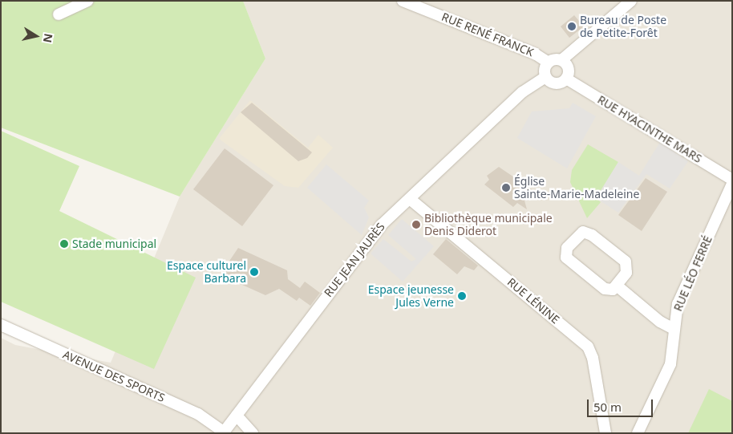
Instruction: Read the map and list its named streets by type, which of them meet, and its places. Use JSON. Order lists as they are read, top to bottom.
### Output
{
  "streets": {
    "street": [
      "RUE RENÉ FRANCK",
      "RUE HYACINTHE MARS",
      "RUE JEAN JAURÈS",
      "RUE LÉO FERRÉ",
      "RUE LÉNINE",
      "AVENUE DES SPORTS"
    ]
  },
  "crossings": [
    ["RUE RENÉ FRANCK", "RUE HYACINTHE MARS"],
    ["RUE RENÉ FRANCK", "RUE JEAN JAURÈS"],
    ["RUE HYACINTHE MARS", "RUE JEAN JAURÈS"],
    ["RUE JEAN JAURÈS", "RUE LÉNINE"],
    ["RUE JEAN JAURÈS", "AVENUE DES SPORTS"]
  ],
  "places": [
    "Bureau de Poste de Petite-Forêt",
    "Église Sainte-Marie-Madeleine",
    "Bibliothèque municipale Denis Diderot",
    "Stade municipal",
    "Espace culturel Barbara",
    "Espace jeunesse Jules Verne"
  ],
  "scale_bar": "50 m",
  "north": "right"
}
